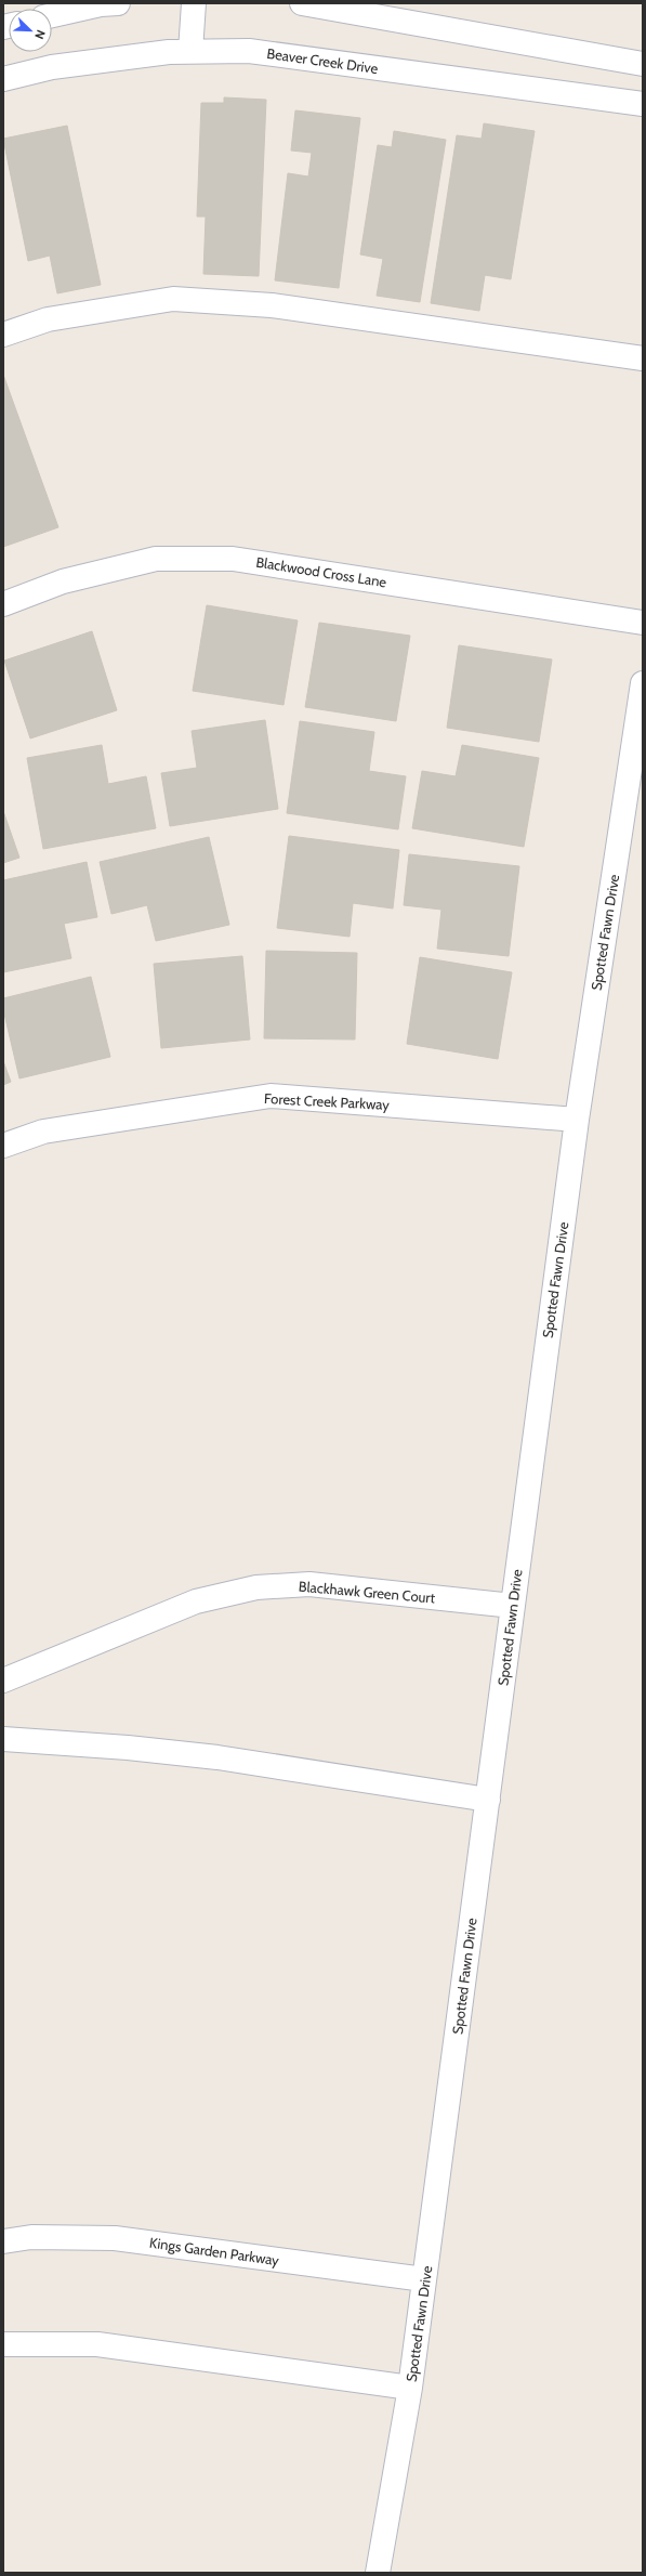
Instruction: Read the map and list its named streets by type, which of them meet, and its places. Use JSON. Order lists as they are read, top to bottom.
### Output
{
  "streets": {
    "street": [
      "Beaver Creek Drive",
      "Blackwood Cross Lane",
      "Spotted Fawn Drive",
      "Forest Creek Parkway",
      "Blackhawk Green Court",
      "Kings Garden Parkway"
    ]
  },
  "crossings": [
    ["Spotted Fawn Drive", "Forest Creek Parkway"],
    ["Spotted Fawn Drive", "Blackhawk Green Court"],
    ["Spotted Fawn Drive", "Kings Garden Parkway"]
  ],
  "north": "bottom right"
}
